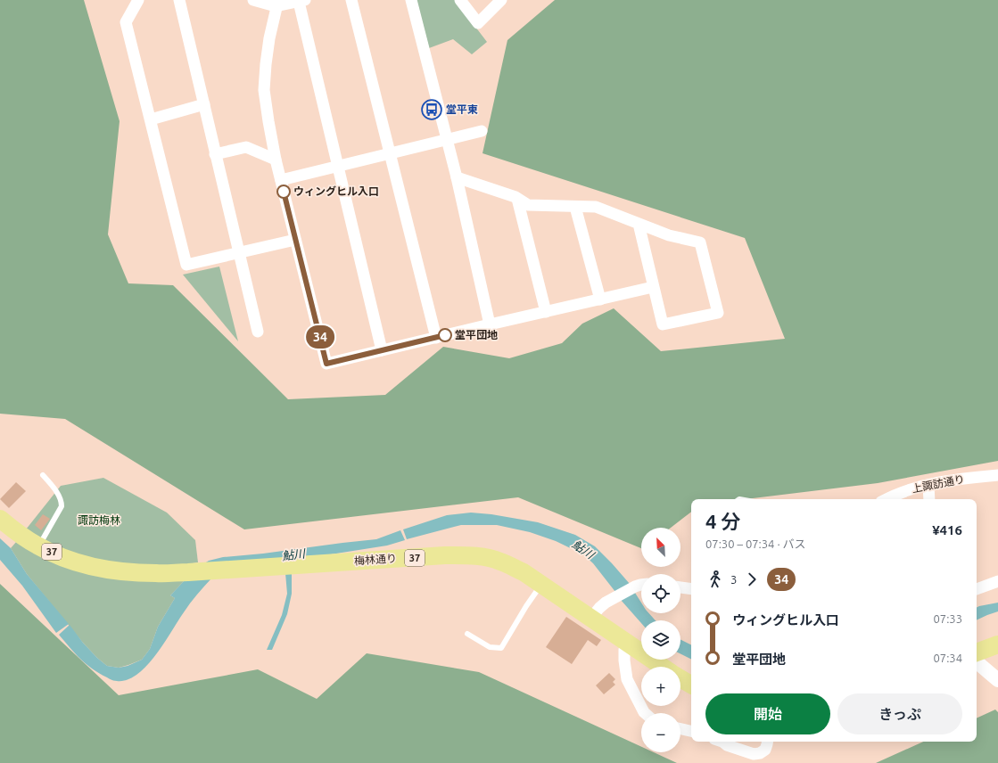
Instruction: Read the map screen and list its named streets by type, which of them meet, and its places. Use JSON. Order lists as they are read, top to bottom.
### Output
{
  "streets": {
    "main road": ["37", "梅林通り"],
    "street": ["上諏訪通り"]
  },
  "crossings": [
    ["37", "梅林通り"]
  ],
  "water": ["鮎川"],
  "parks": ["諏訪梅林"],
  "places": {
    "bus stop": ["堂平東"],
    "other": ["ウィングヒル入口", "堂平団地"]
  },
  "lines": ["bus line 34"],
  "north": "top left",
  "page": {
    "on_map": "34",
    "heading": ["4 分", "07:30 – 07:34 · バス", "¥416"],
    "map_buttons": ["+", "−"],
    "legs": ["3", "34"],
    "list": [
      {
        "name": "ウィングヒル入口",
        "value": "07:33"
      },
      {
        "name": "堂平団地",
        "value": "07:34"
      }
    ],
    "buttons": ["開始", "きっぷ"]
  }
}
